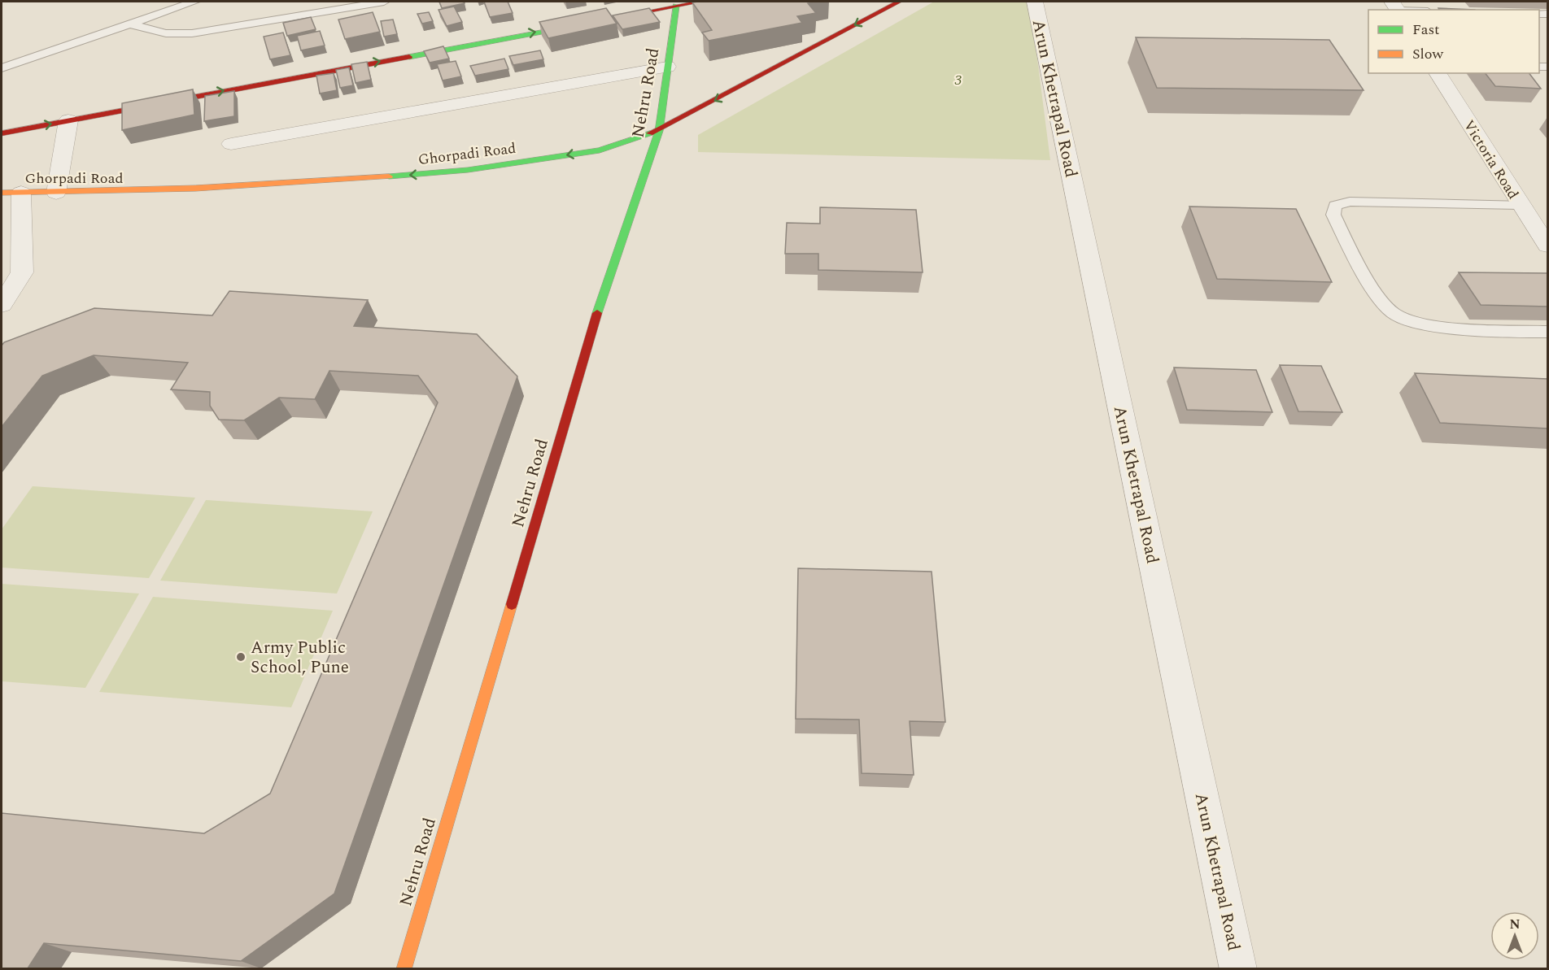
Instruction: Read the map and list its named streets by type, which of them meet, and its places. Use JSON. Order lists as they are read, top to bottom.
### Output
{
  "streets": {
    "main road": ["Nehru Road", "Ghorpadi Road"],
    "street": ["Arun Khetrapal Road", "Victoria Road"]
  },
  "crossings": [
    ["Nehru Road", "Ghorpadi Road"]
  ],
  "one_way": ["Ghorpadi Road"],
  "parks": ["3"],
  "places": ["Army Public School, Pune"],
  "legend": ["Fast", "Slow"],
  "north": "top"
}
